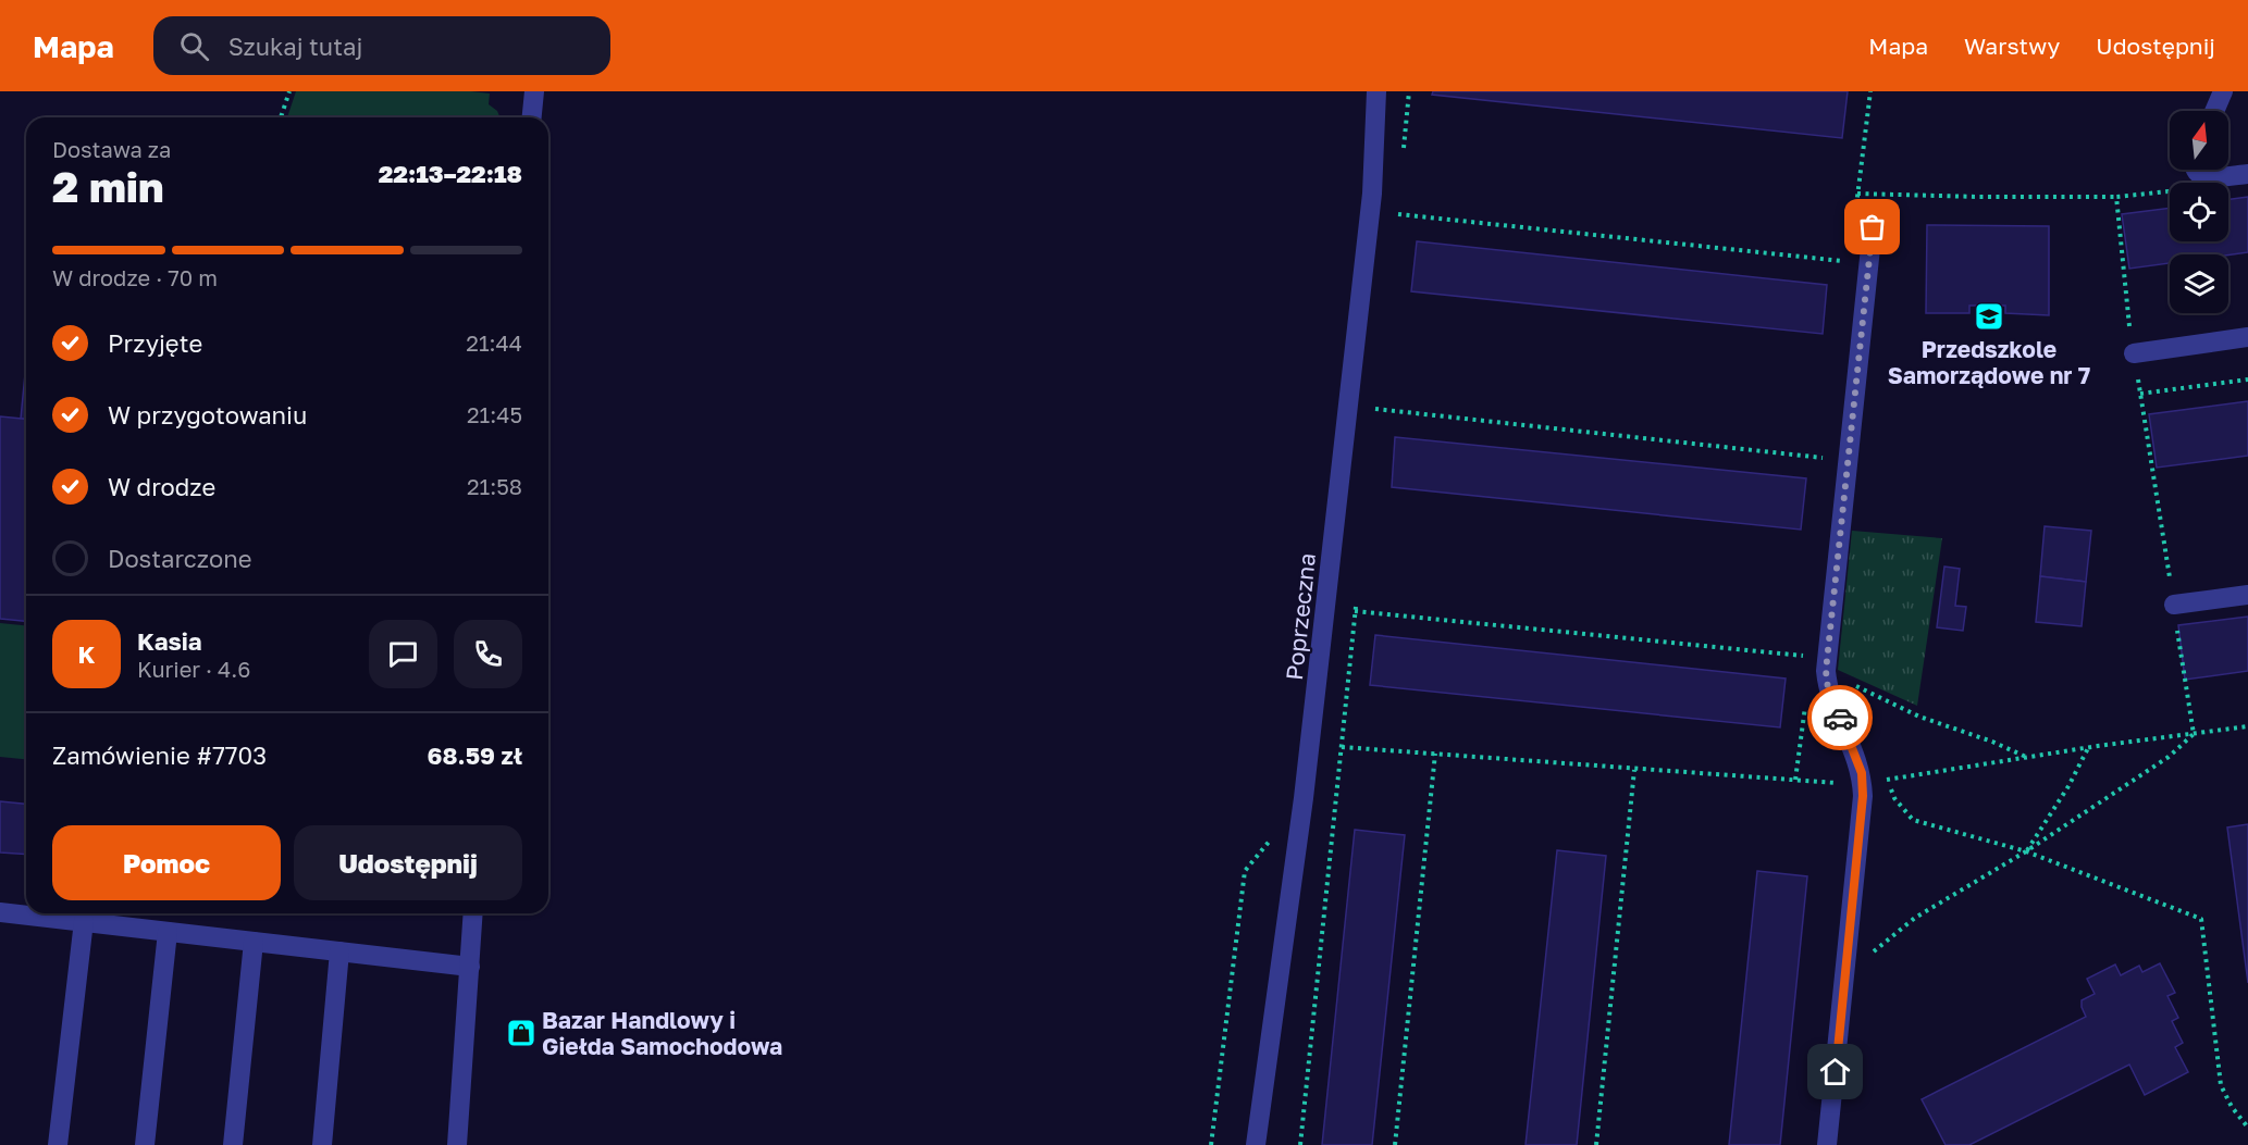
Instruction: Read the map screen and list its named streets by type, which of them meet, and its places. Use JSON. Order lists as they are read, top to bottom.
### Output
{
  "streets": {
    "street": ["Poprzeczna"]
  },
  "places": {
    "school or university": ["Przedszkole Samorządowe nr 7"],
    "shop": ["Bazar Handlowy i Giełda Samochodowa"]
  },
  "north": "top",
  "page": {
    "header": "Mapa",
    "search": "Szukaj tutaj",
    "nav": ["Mapa", "Warstwy", "Udostępnij"],
    "heading": ["2 min", "Dostawa za", "22:13–22:18"],
    "panel": [
      "Kasia",
      "Kurier · 4.6",
      "Zamówienie #7703",
      "68.59 zł"
    ],
    "bar": "W drodze · 70 m",
    "list": [
      ["Przyjęte", "21:44"],
      ["W przygotowaniu", "21:45"],
      ["W drodze", "21:58"],
      "Dostarczone"
    ],
    "round": "K",
    "buttons": ["Pomoc", "Udostępnij"]
  }
}
